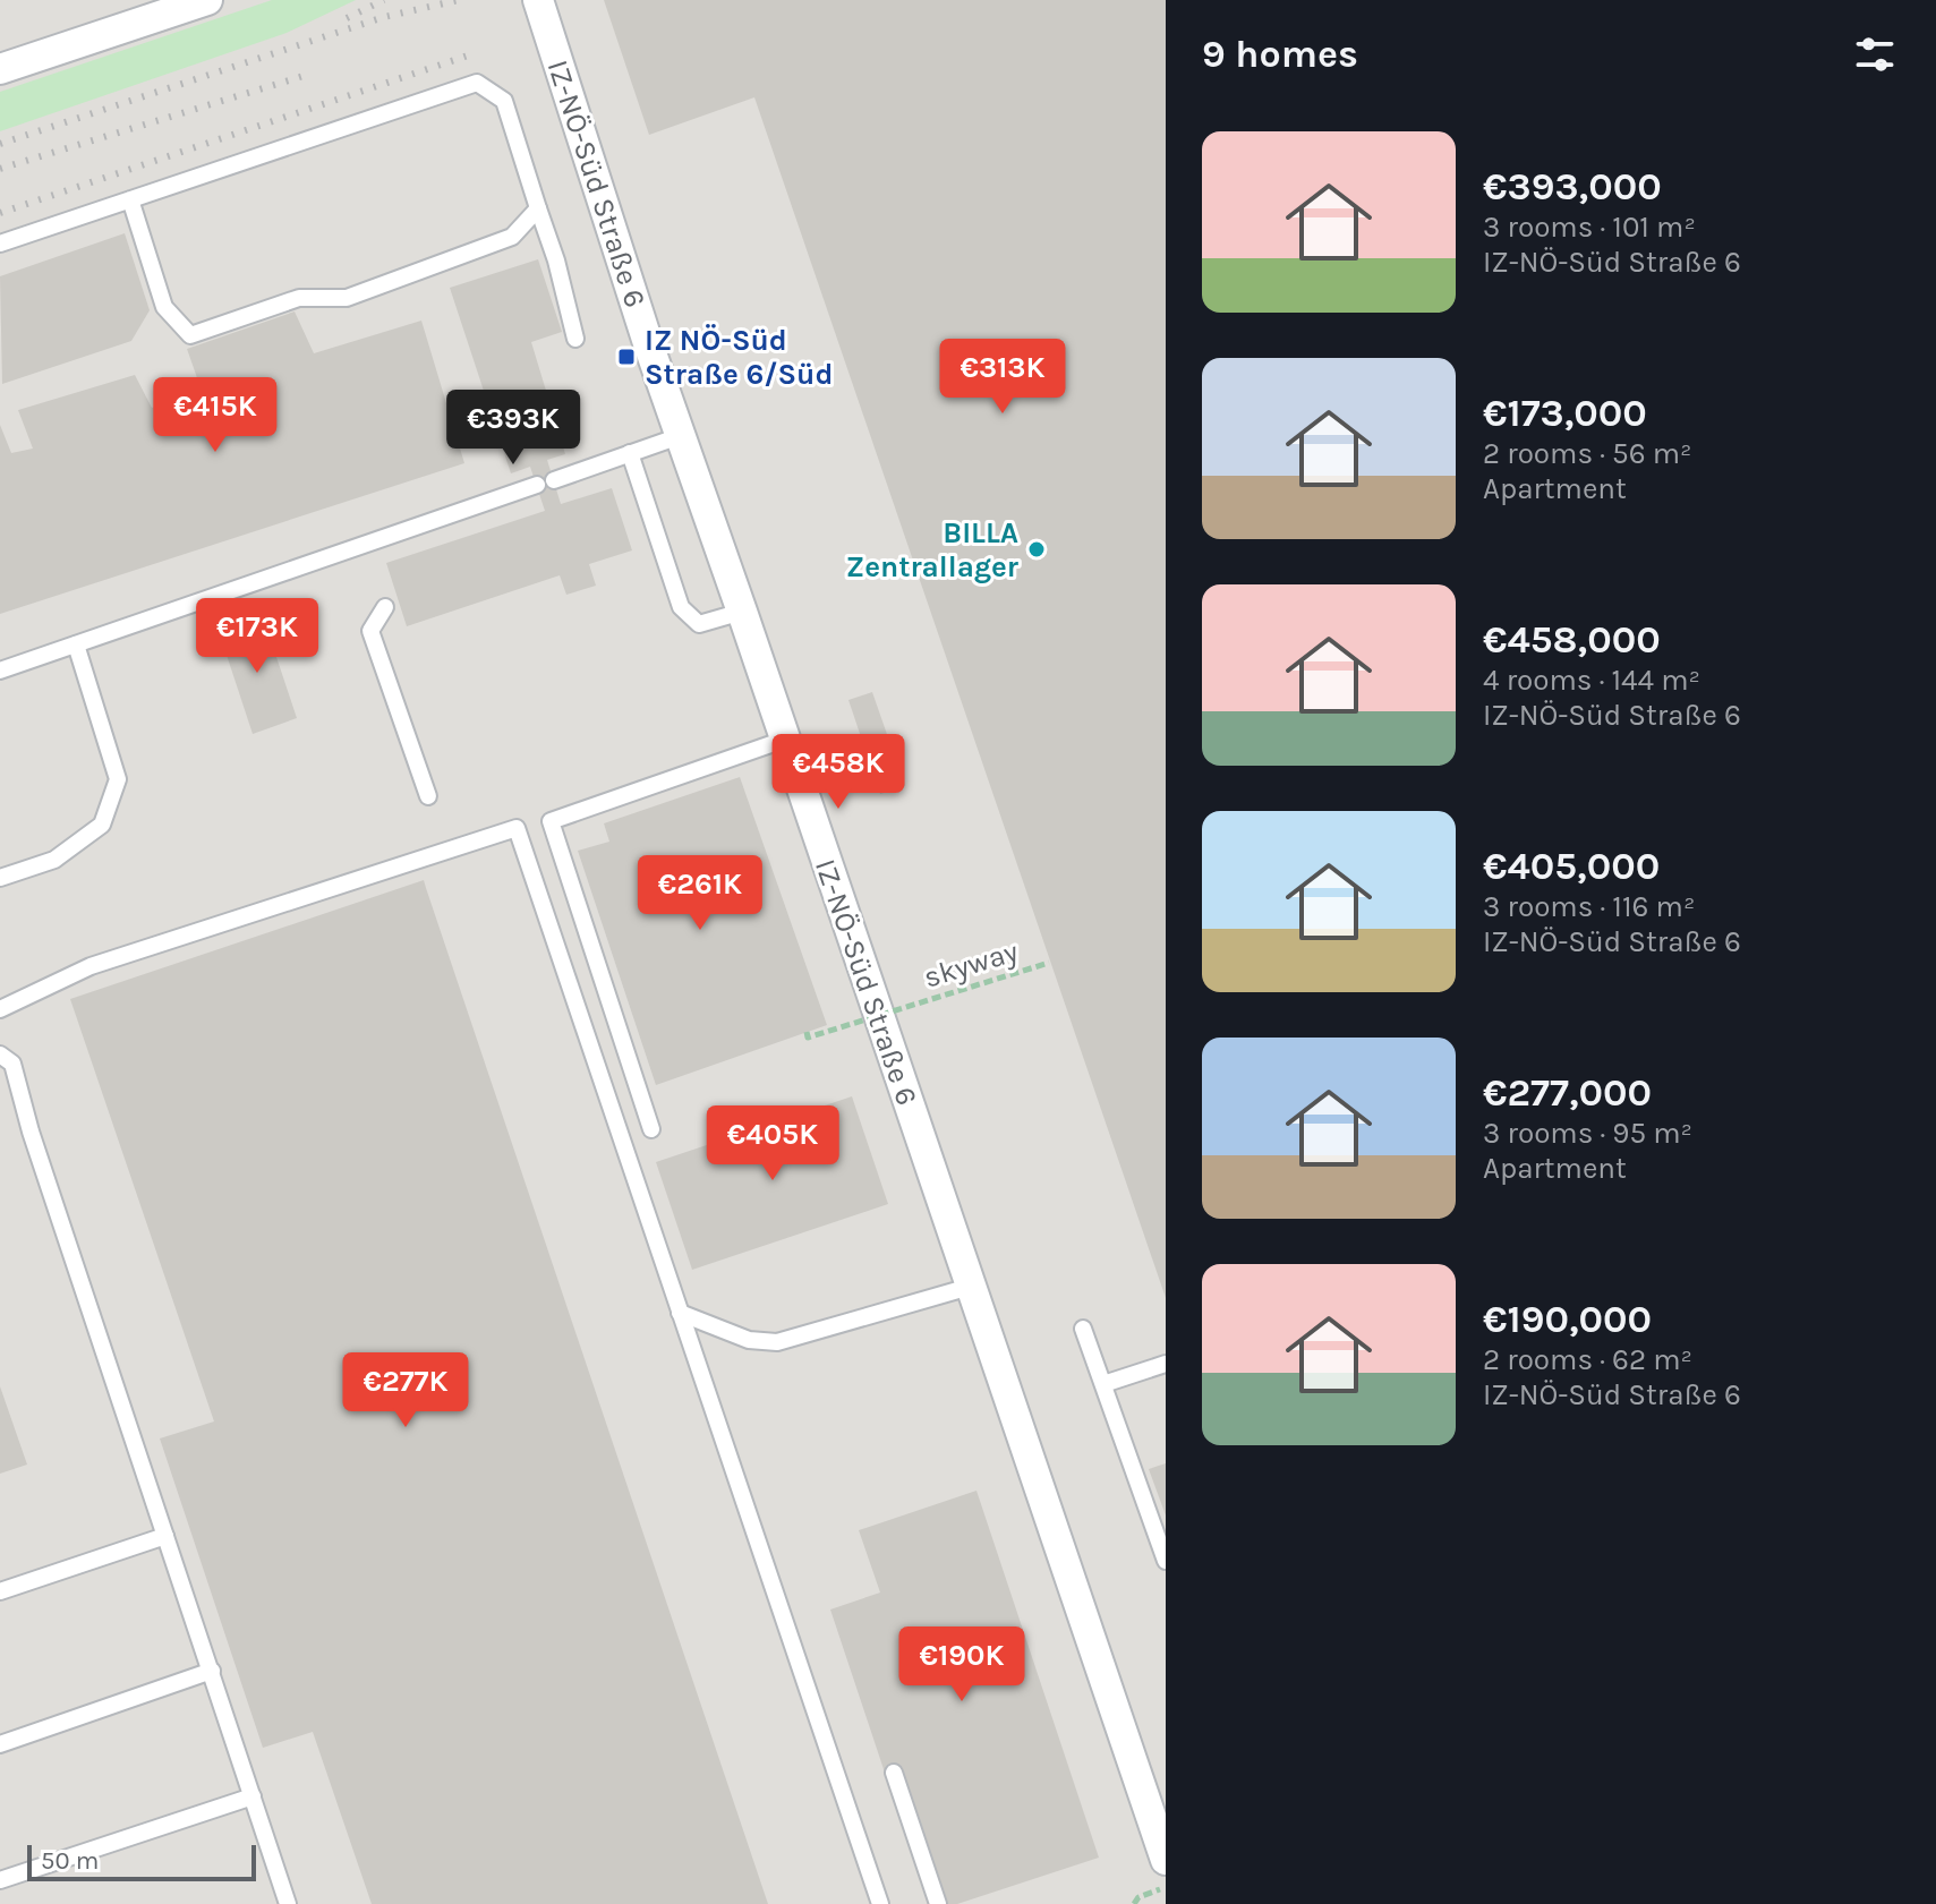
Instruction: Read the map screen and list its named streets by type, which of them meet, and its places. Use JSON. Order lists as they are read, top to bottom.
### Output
{
  "streets": {
    "street": ["IZ-NÖ-Süd Straße 6"],
    "path": ["skyway"]
  },
  "places": {
    "transit": ["IZ NÖ-Süd Straße 6/Süd"],
    "other": ["BILLA Zentrallager"]
  },
  "scale_bar": "50 m",
  "page": {
    "heading": "9 homes",
    "list": [
      {
        "name": "€393,000",
        "note": "3 rooms · 101 m² · IZ-NÖ-Süd Straße 6"
      },
      {
        "name": "€173,000",
        "note": "2 rooms · 56 m² · Apartment"
      },
      {
        "name": "€458,000",
        "note": "4 rooms · 144 m² · IZ-NÖ-Süd Straße 6"
      },
      {
        "name": "€405,000",
        "note": "3 rooms · 116 m² · IZ-NÖ-Süd Straße 6"
      },
      {
        "name": "€277,000",
        "note": "3 rooms · 95 m² · Apartment"
      },
      {
        "name": "€190,000",
        "note": "2 rooms · 62 m² · IZ-NÖ-Süd Straße 6"
      }
    ],
    "price": [
      "€313K",
      "€415K",
      "€393K",
      "€173K",
      "€458K",
      "€261K",
      "€405K",
      "€277K",
      "€190K"
    ],
    "scale": "50 m"
  }
}
